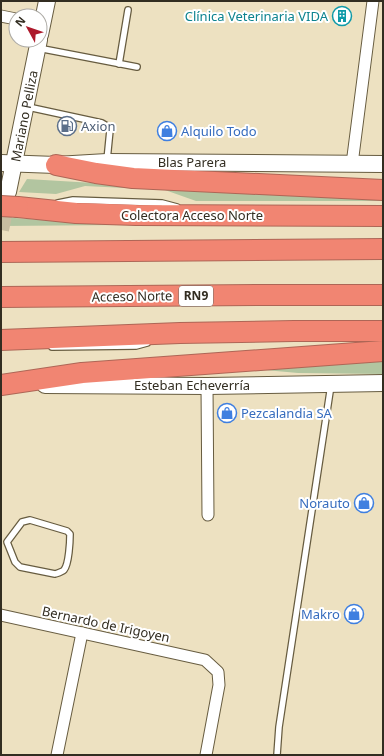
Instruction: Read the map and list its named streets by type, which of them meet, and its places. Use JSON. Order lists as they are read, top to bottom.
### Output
{
  "streets": {
    "highway": ["Colectora Acceso Norte", "Acceso Norte", "RN9"],
    "street": [
      "Mariano Pelliza",
      "Blas Parera",
      "Esteban Echeverría",
      "Bernardo de Irigoyen"
    ]
  },
  "crossings": [
    ["Mariano Pelliza", "Blas Parera"],
    ["Mariano Pelliza", "Colectora Acceso Norte"]
  ],
  "places": {
    "building": ["Clínica Veterinaria VIDA"],
    "fuel station": ["Axion"],
    "shop": [
      "Alquilo Todo",
      "Pezcalandia SA",
      "Norauto",
      "Makro"
    ]
  },
  "north": "top left"
}
